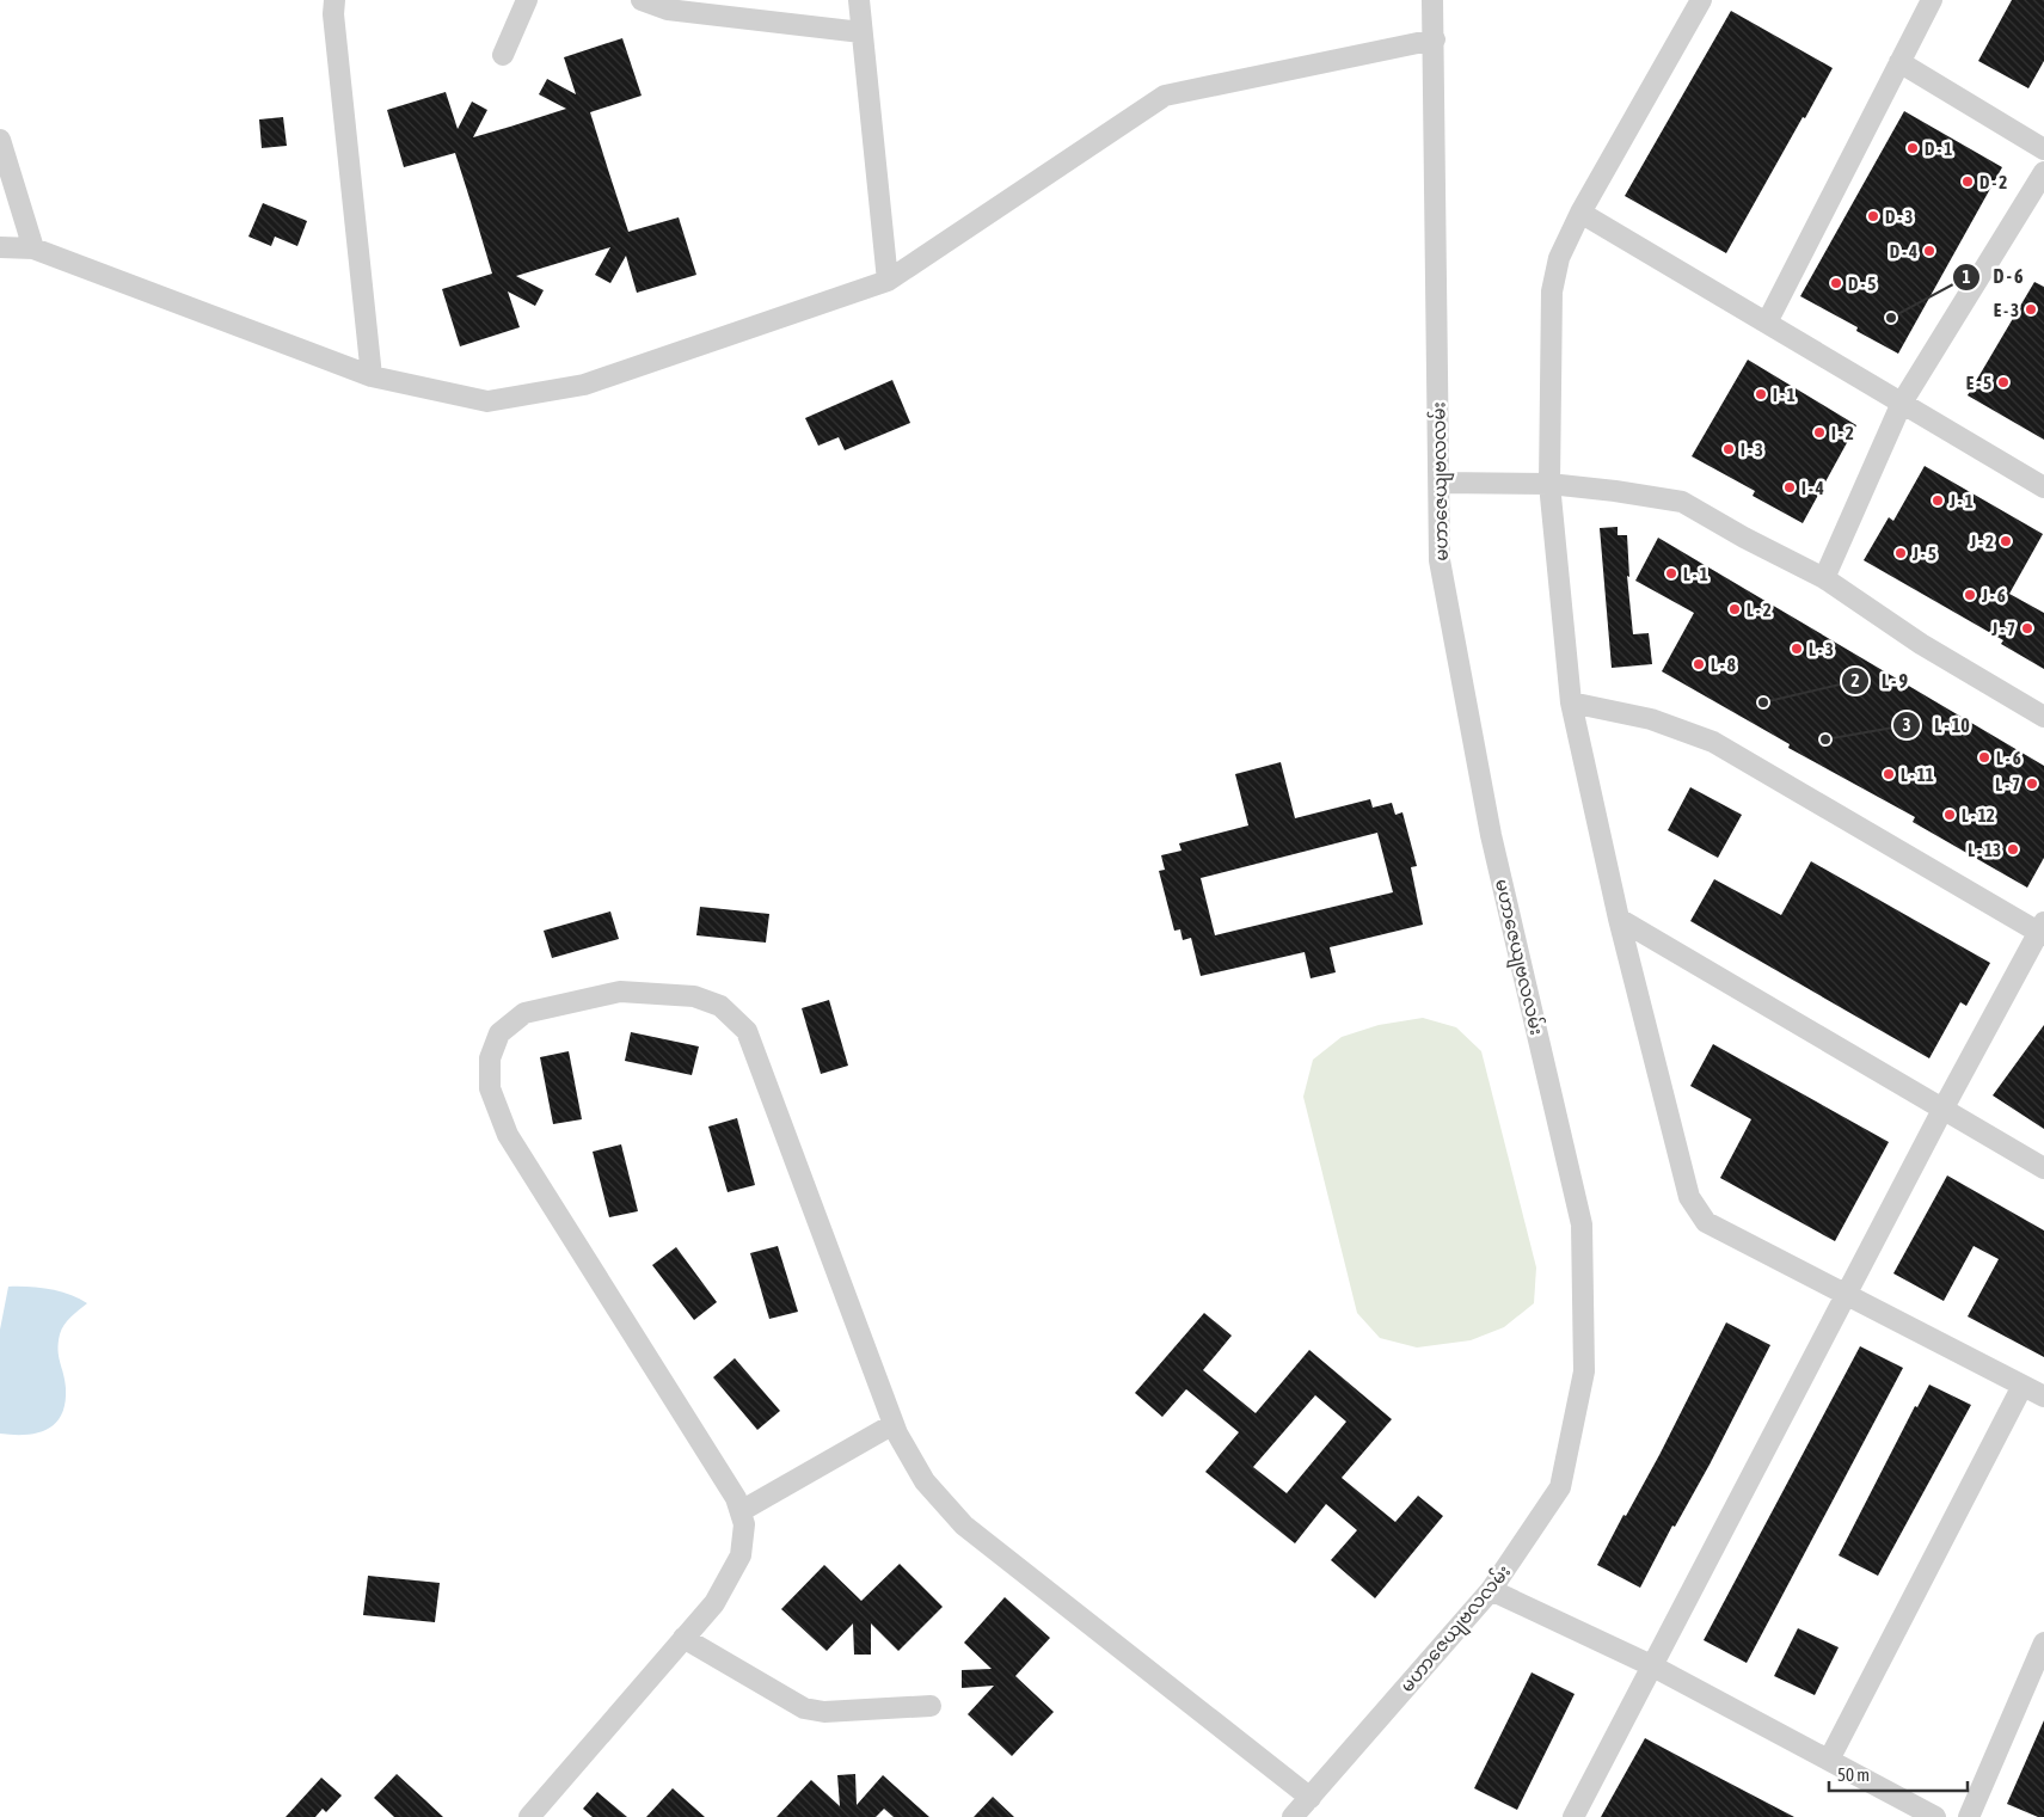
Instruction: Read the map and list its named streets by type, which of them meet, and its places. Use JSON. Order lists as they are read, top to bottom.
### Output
{
  "streets": {
    "street": ["မဟာဇေယျဗလလမ်း"]
  },
  "places": [
    "D - 1",
    "D - 2",
    "D - 3",
    "D - 4",
    "D - 5",
    "E - 3",
    "D - 6",
    "E - 5",
    "I - 1",
    "I - 2",
    "I - 3",
    "I - 4",
    "J - 1",
    "J - 2",
    "J - 5",
    "L - 1",
    "J - 6",
    "L - 2",
    "J - 7",
    "L - 3",
    "L - 8",
    "L - 9",
    "L - 10",
    "L - 6",
    "L - 11",
    "L - 7",
    "L - 12",
    "L - 13"
  ],
  "scale_bar": "50 m"
}
